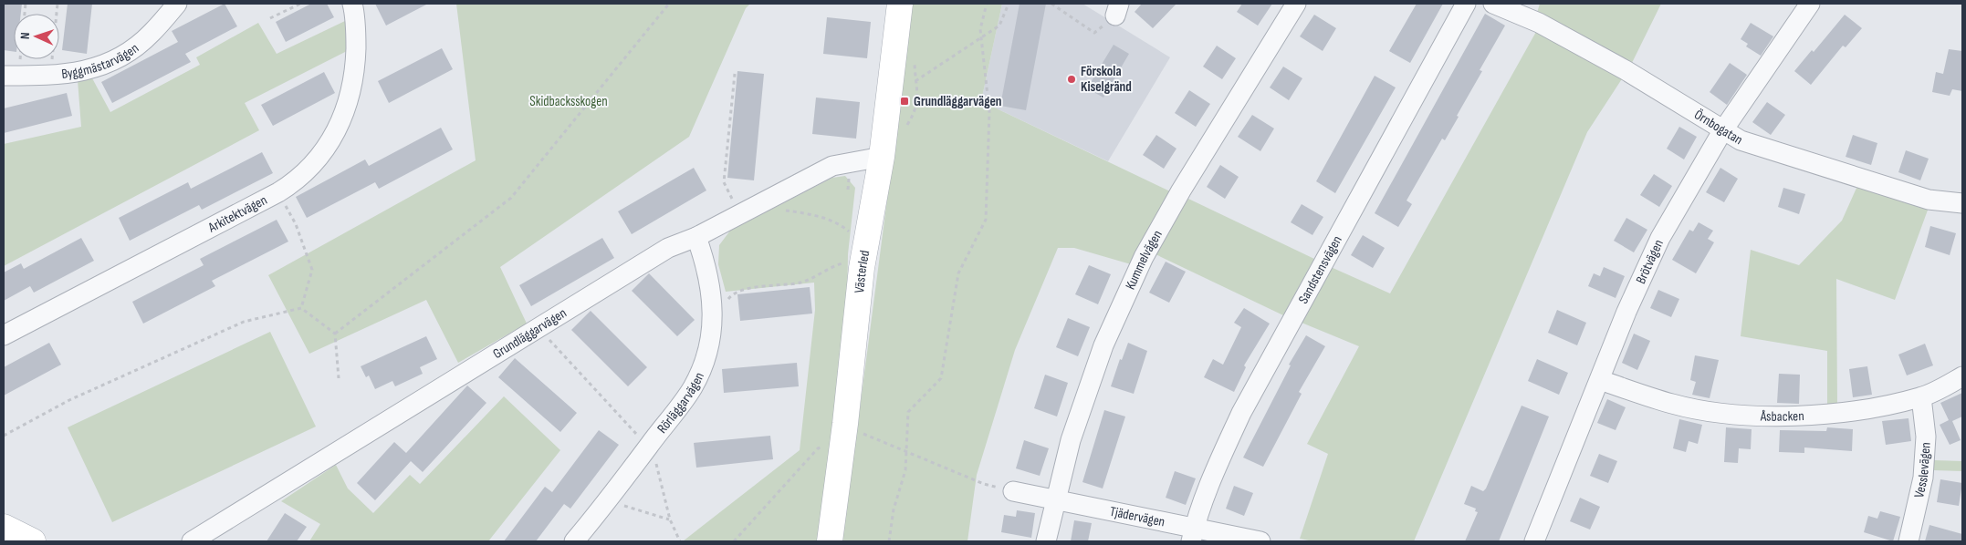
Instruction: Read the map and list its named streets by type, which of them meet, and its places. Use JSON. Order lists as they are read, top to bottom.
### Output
{
  "streets": {
    "street": [
      "Byggmästarvägen",
      "Örnbogatan",
      "Arkitektvägen",
      "Kummelvägen",
      "Brötvägen",
      "Sandstensvägen",
      "Västerled",
      "Grundläggarvägen",
      "Rörläggarvägen",
      "Åsbacken",
      "Vesslevägen",
      "Tjädervägen"
    ]
  },
  "crossings": [
    ["Örnbogatan", "Brötvägen"],
    ["Kummelvägen", "Tjädervägen"],
    ["Brötvägen", "Åsbacken"],
    ["Sandstensvägen", "Tjädervägen"],
    ["Västerled", "Grundläggarvägen"],
    ["Grundläggarvägen", "Rörläggarvägen"],
    ["Åsbacken", "Vesslevägen"]
  ],
  "parks": ["Skidbacksskogen"],
  "places": {
    "other": ["Förskola Kiselgränd"],
    "transit": ["Grundläggarvägen"]
  },
  "north": "left"
}
